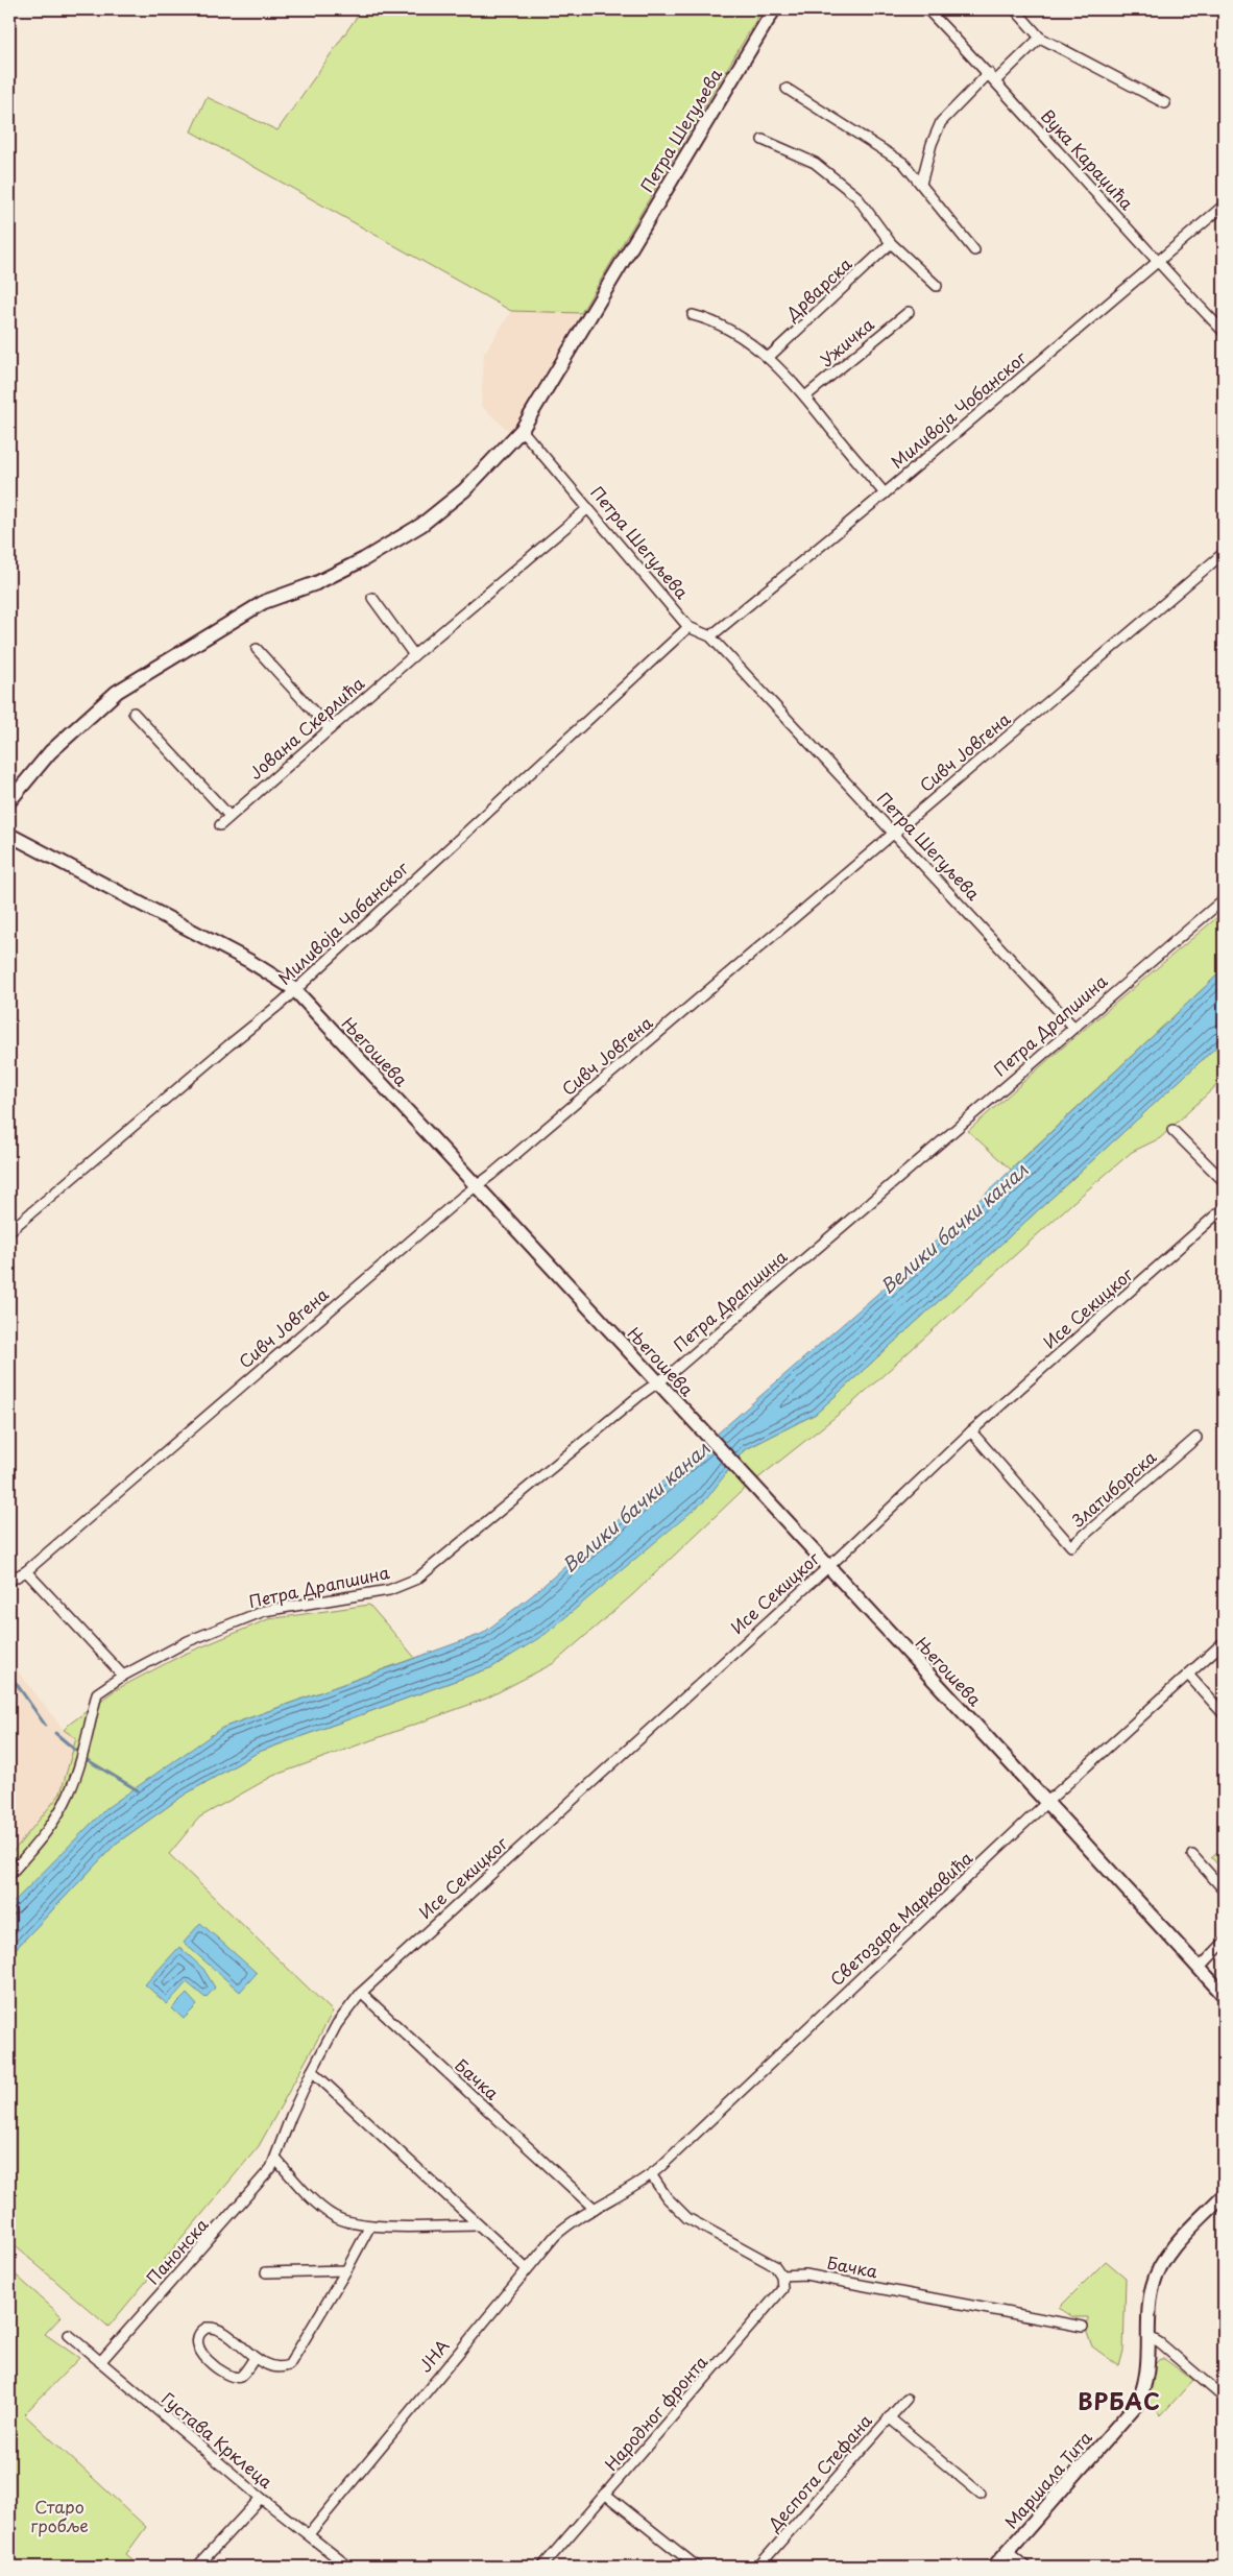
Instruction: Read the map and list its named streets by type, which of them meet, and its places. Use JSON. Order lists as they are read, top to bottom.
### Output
{
  "streets": {
    "street": [
      "Петра Шегуљева",
      "Вука Караџића",
      "Дрварска",
      "Ужичка",
      "Миливоја Чобанског",
      "Јована Скерлића",
      "Сивч Јовгена",
      "Петра Драпшина",
      "Његошева",
      "Исе Секицког",
      "Златиборска",
      "Светозара Марковића",
      "Бачка",
      "Панонска",
      "ЈНА",
      "Народног фронта",
      "Густава Крклеца",
      "Деспота Стефана",
      "Маршала Тита"
    ]
  },
  "crossings": [
    ["Петра Шегуљева", "Миливоја Чобанског"],
    ["Петра Шегуљева", "Јована Скерлића"],
    ["Петра Шегуљева", "Сивч Јовгена"],
    ["Петра Шегуљева", "Петра Драпшина"],
    ["Вука Караџића", "Миливоја Чобанског"],
    ["Миливоја Чобанског", "Његошева"],
    ["Сивч Јовгена", "Његошева"],
    ["Петра Драпшина", "Његошева"],
    ["Његошева", "Исе Секицког"],
    ["Његошева", "Светозара Марковића"],
    ["Исе Секицког", "Златиборска"],
    ["Исе Секицког", "Бачка"],
    ["Исе Секицког", "Панонска"],
    ["Светозара Марковића", "Бачка"],
    ["Светозара Марковића", "ЈНА"],
    ["Бачка", "ЈНА"],
    ["Бачка", "Народног фронта"],
    ["Панонска", "Густава Крклеца"],
    ["ЈНА", "Густава Крклеца"]
  ],
  "districts": ["ВРБАС"],
  "water": ["Велики бачки канал"],
  "parks": ["Старо гробље"]
}
